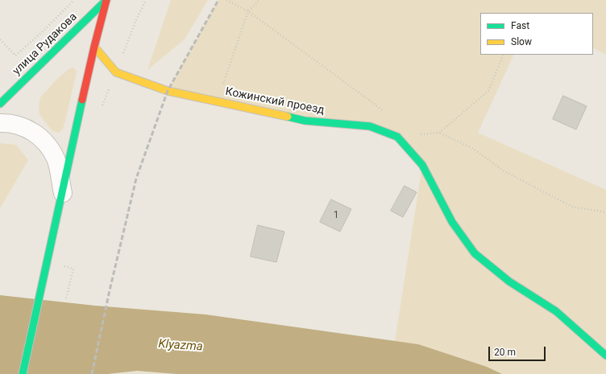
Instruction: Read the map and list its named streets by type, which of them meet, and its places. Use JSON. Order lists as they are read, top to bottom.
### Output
{
  "streets": {
    "street": ["улица Рудакова", "Кожинский проезд"]
  },
  "water": ["Klyazma"],
  "house_numbers": ["1"],
  "legend": ["Fast", "Slow"],
  "scale_bar": "20 m"
}
